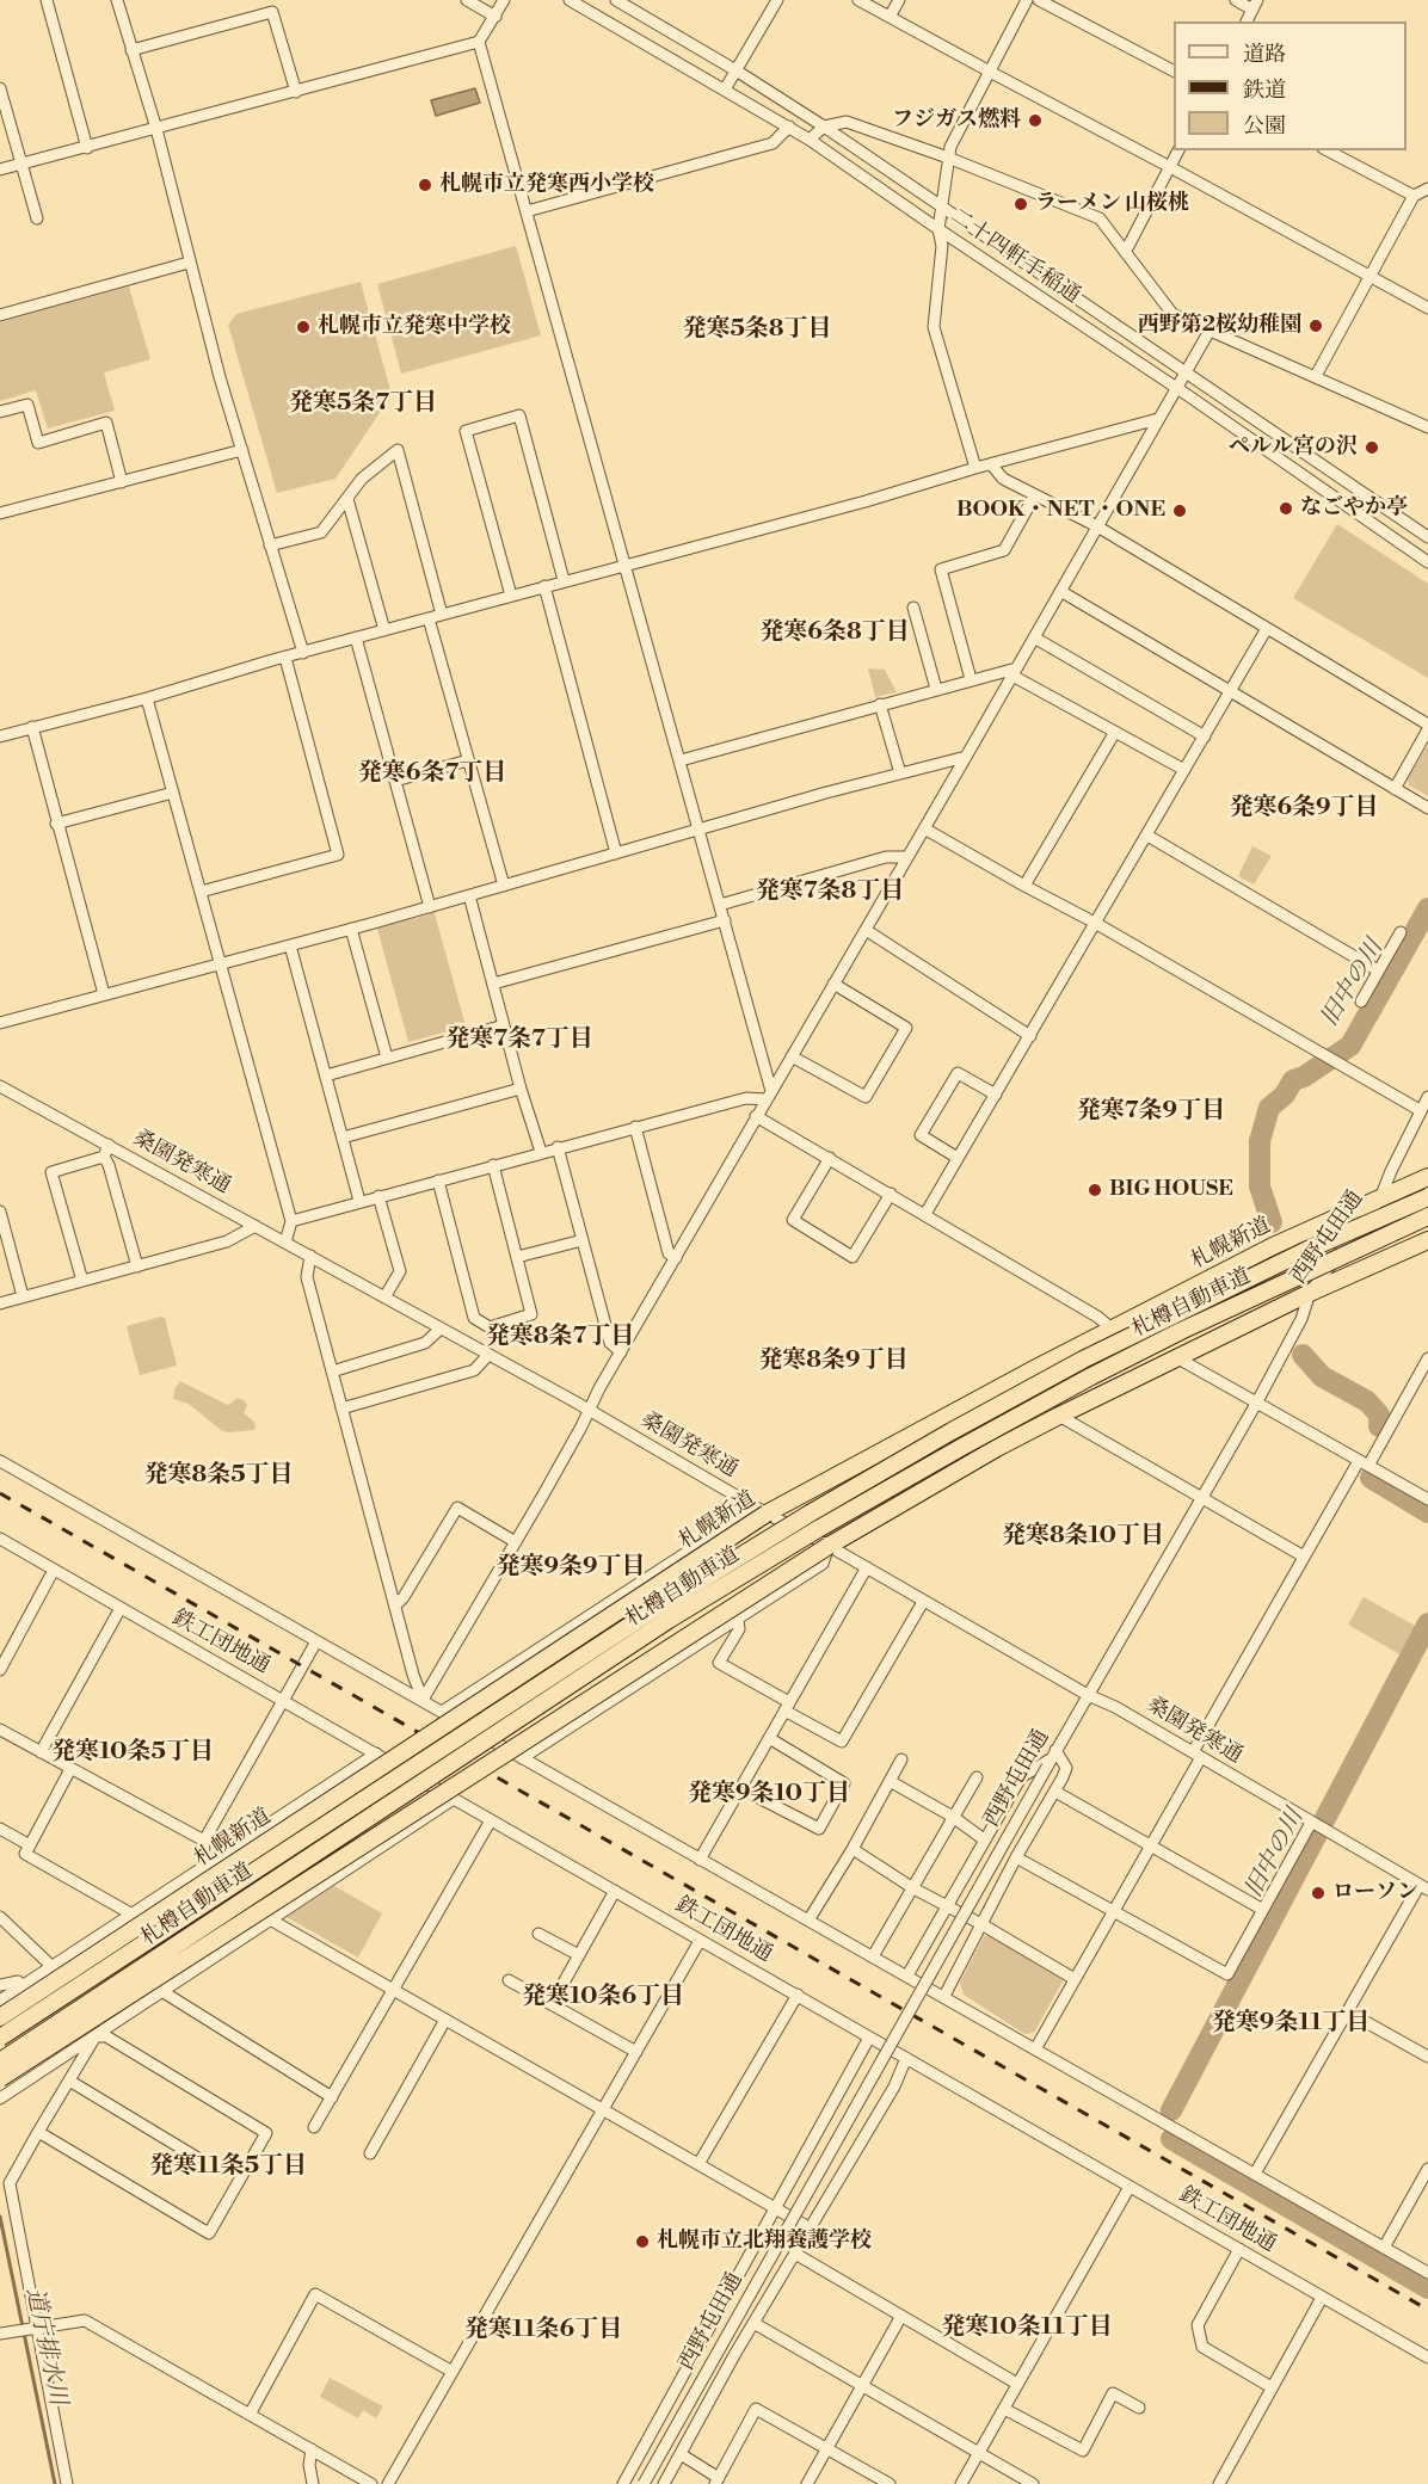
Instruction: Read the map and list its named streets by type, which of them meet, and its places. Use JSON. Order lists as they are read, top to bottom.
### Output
{
  "streets": {
    "highway": ["札幌新道", "札樽自動車道"],
    "street": [
      "二十四軒手稲通",
      "桑園発寒通",
      "西野屯田通",
      "鉄工団地通"
    ]
  },
  "crossings": [
    ["桑園発寒通", "西野屯田通"],
    ["桑園発寒通", "札幌新道"],
    ["西野屯田通", "札幌新道"]
  ],
  "districts": [
    "発寒5条8丁目",
    "発寒5条7丁目",
    "発寒6条8丁目",
    "発寒6条7丁目",
    "発寒6条9丁目",
    "発寒7条8丁目",
    "発寒7条7丁目",
    "発寒7条9丁目",
    "発寒8条7丁目",
    "発寒8条9丁目",
    "発寒8条5丁目",
    "発寒8条10丁目",
    "発寒9条9丁目",
    "発寒10条5丁目",
    "発寒9条10丁目",
    "発寒10条6丁目",
    "発寒9条11丁目",
    "発寒11条5丁目",
    "発寒10条11丁目",
    "発寒11条6丁目"
  ],
  "water": ["旧中の川", "道庁排水川"],
  "places": [
    "フジガス燃料",
    "札幌市立発寒西小学校",
    "ラーメン 山桜桃",
    "西野第2桜幼稚園",
    "札幌市立発寒中学校",
    "ペルル宮の沢",
    "なごやか亭",
    "BOOK・NET・ONE",
    "BIG HOUSE",
    "ローソン",
    "札幌市立北翔養護学校"
  ],
  "legend": ["道路", "鉄道", "公園"]
}
